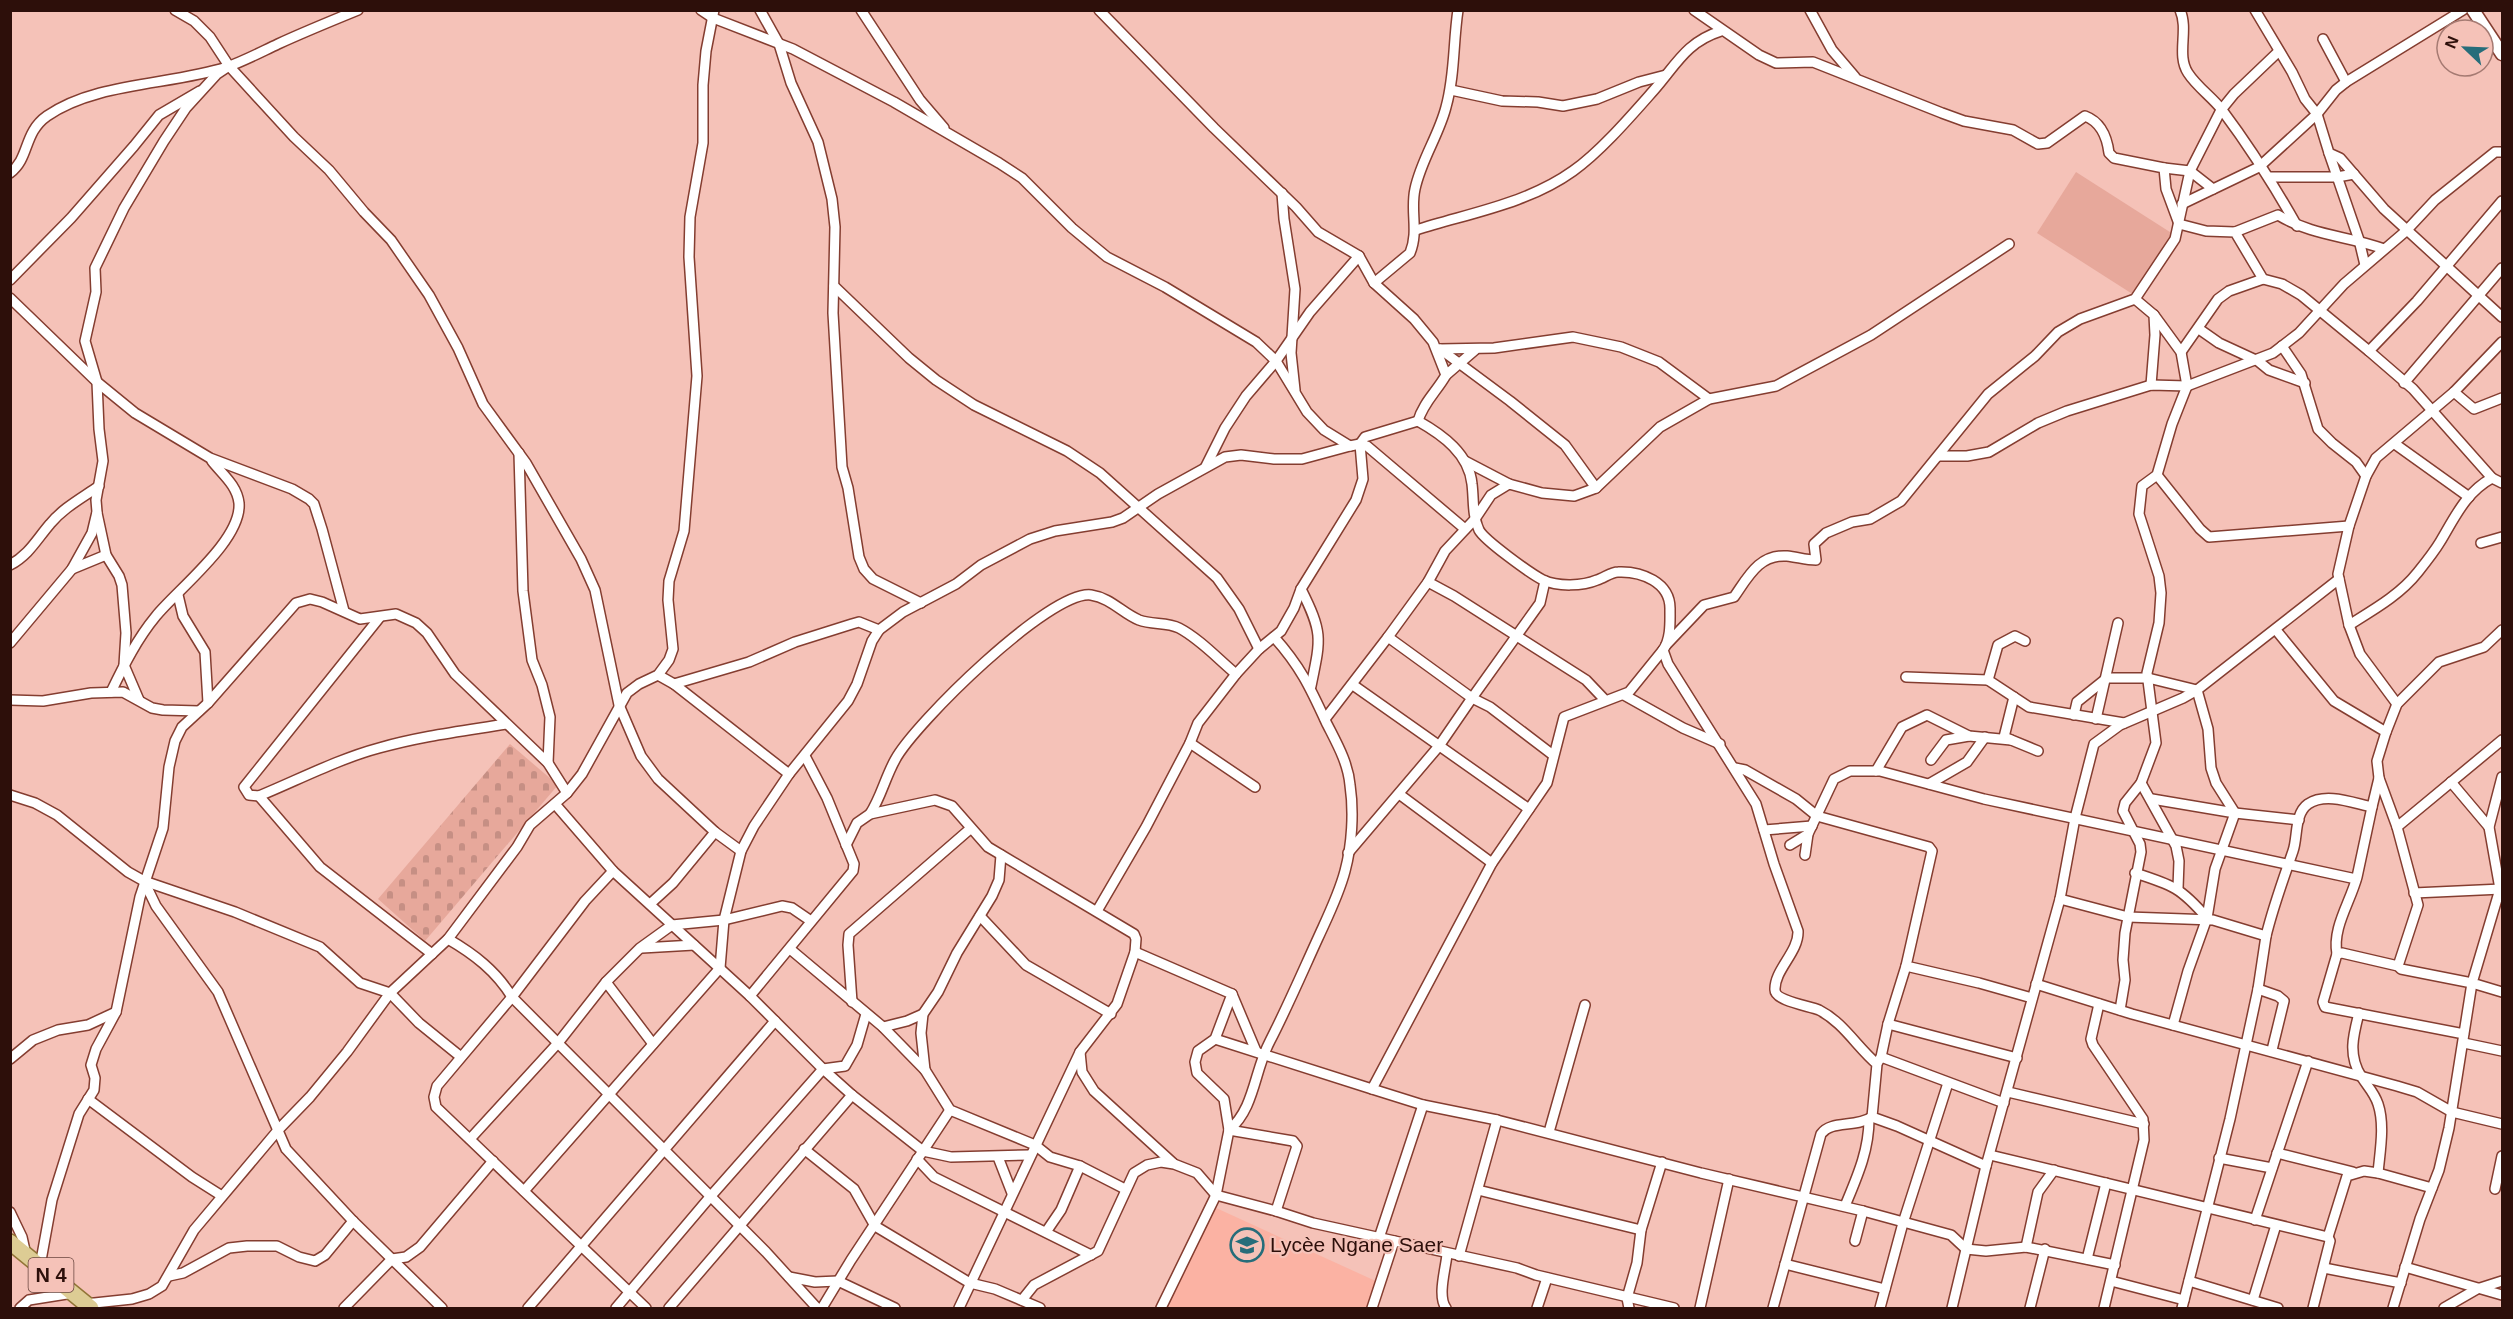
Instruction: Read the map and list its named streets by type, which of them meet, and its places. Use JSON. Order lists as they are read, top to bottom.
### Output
{
  "streets": {
    "main road": ["N 4"]
  },
  "places": {
    "school or university": ["Lycèe Ngane Saer"]
  },
  "north": "top left"
}
